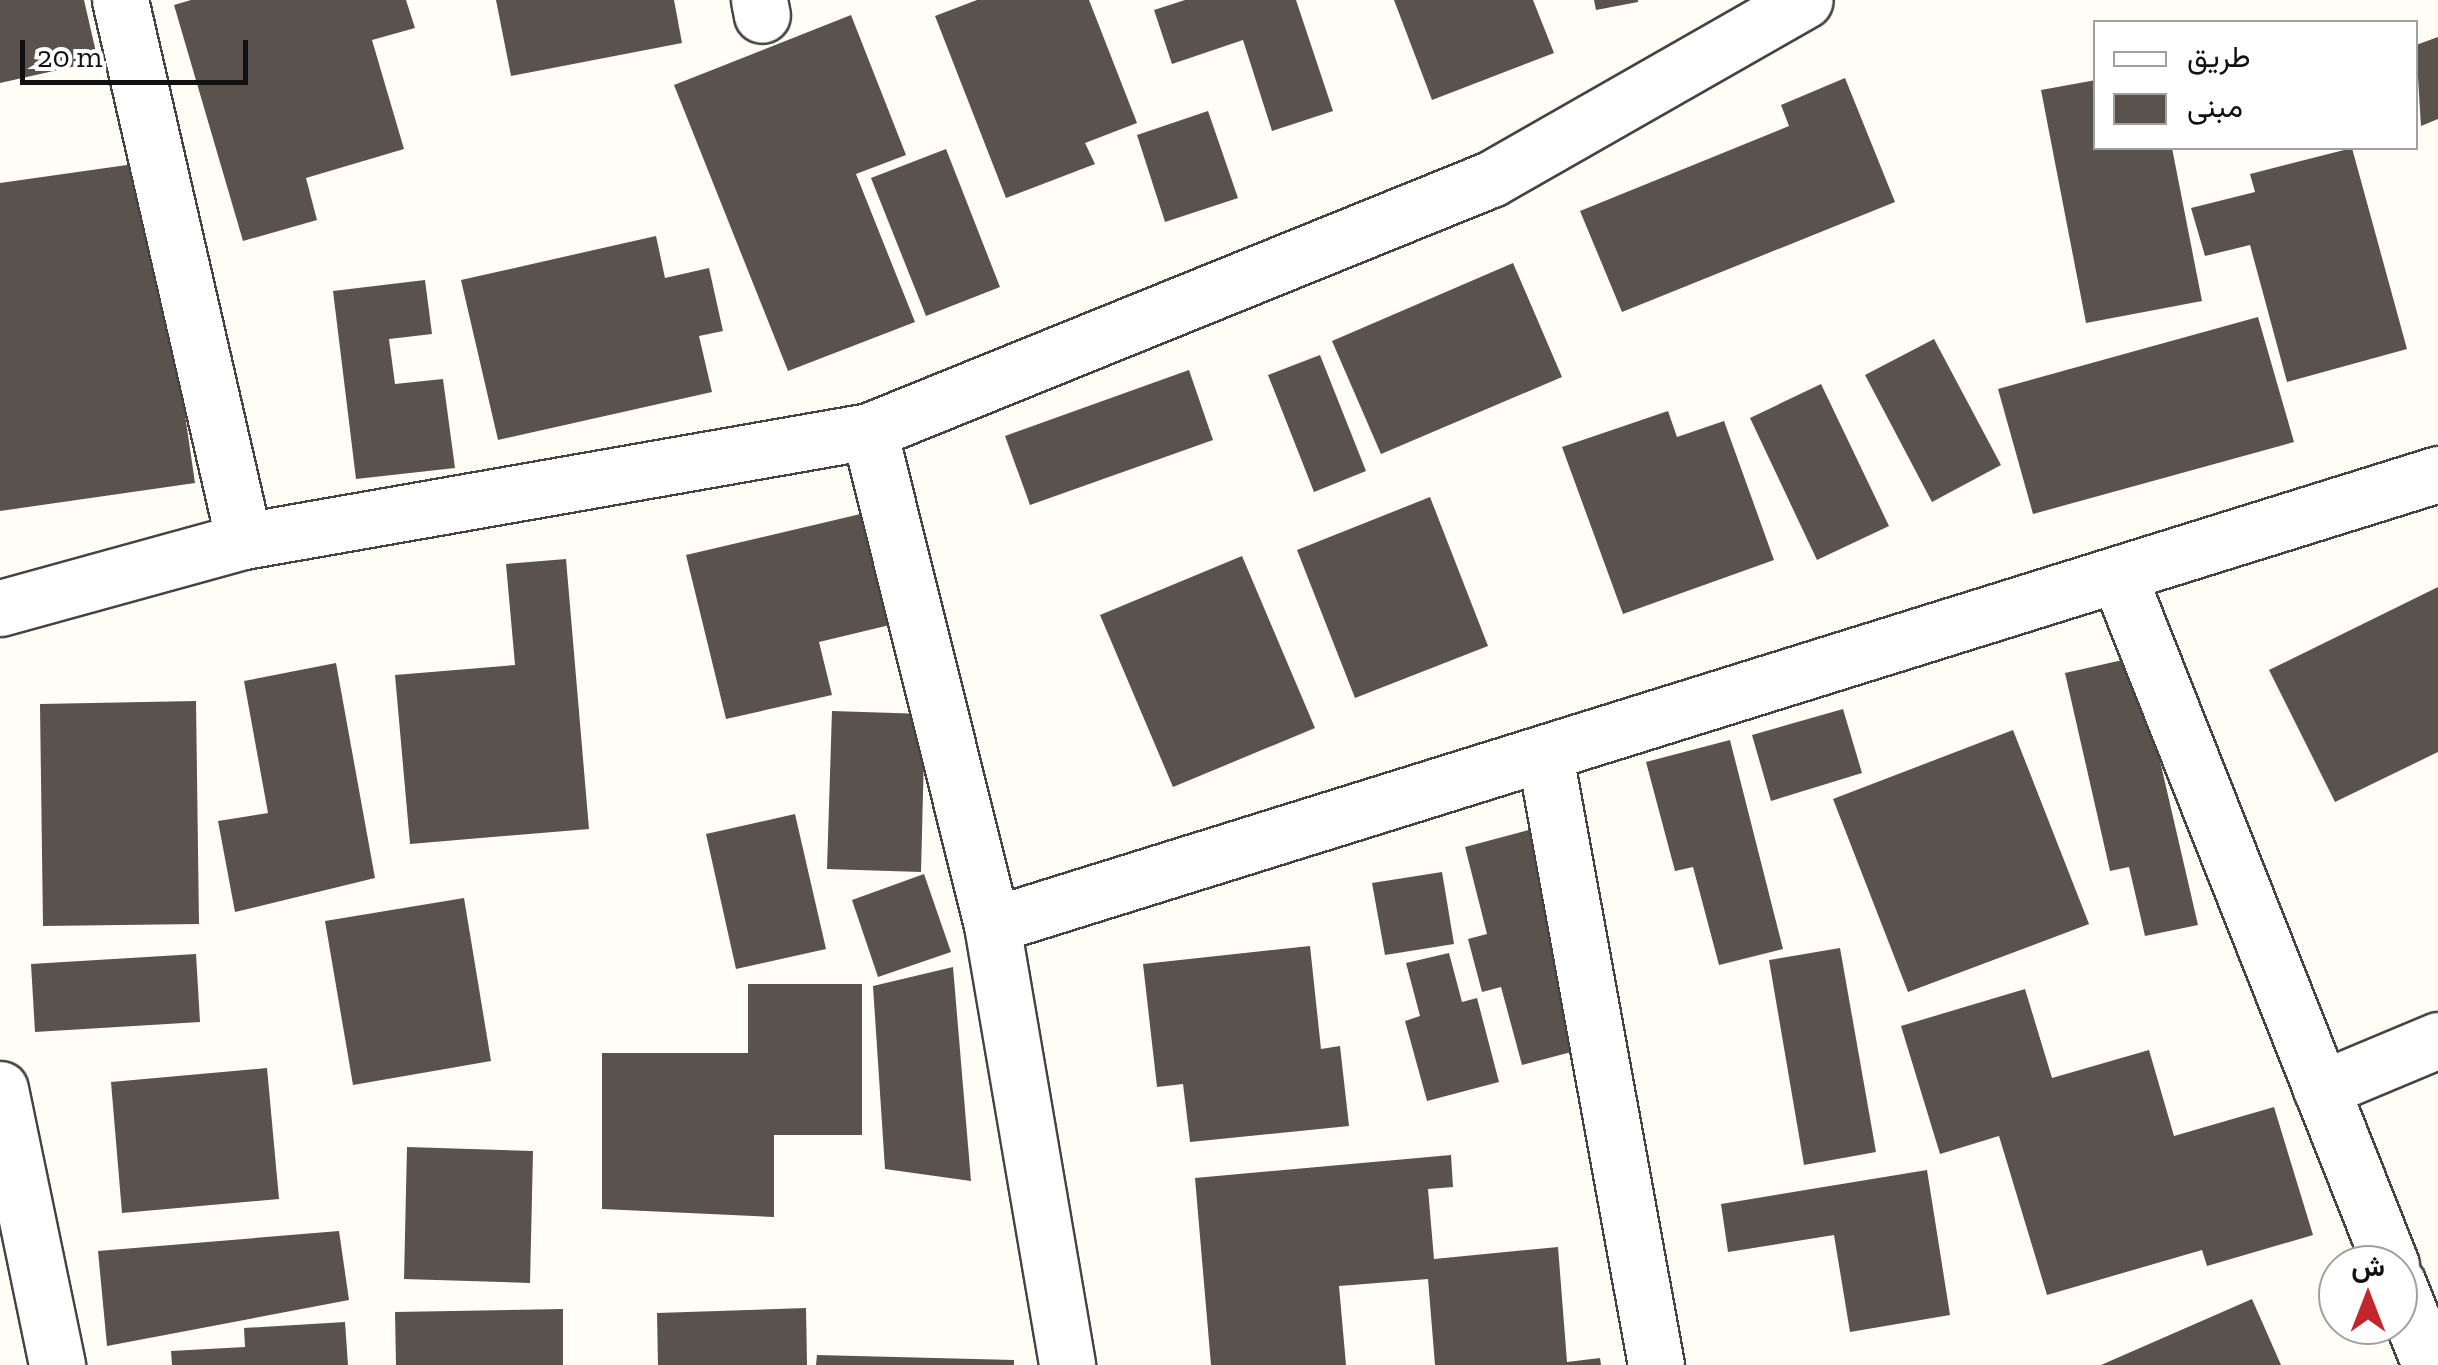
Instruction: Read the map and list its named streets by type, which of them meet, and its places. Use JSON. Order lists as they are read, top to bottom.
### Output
{
  "legend": ["طريق", "مبنى"],
  "scale_bar": "20 m",
  "north": "top"
}
